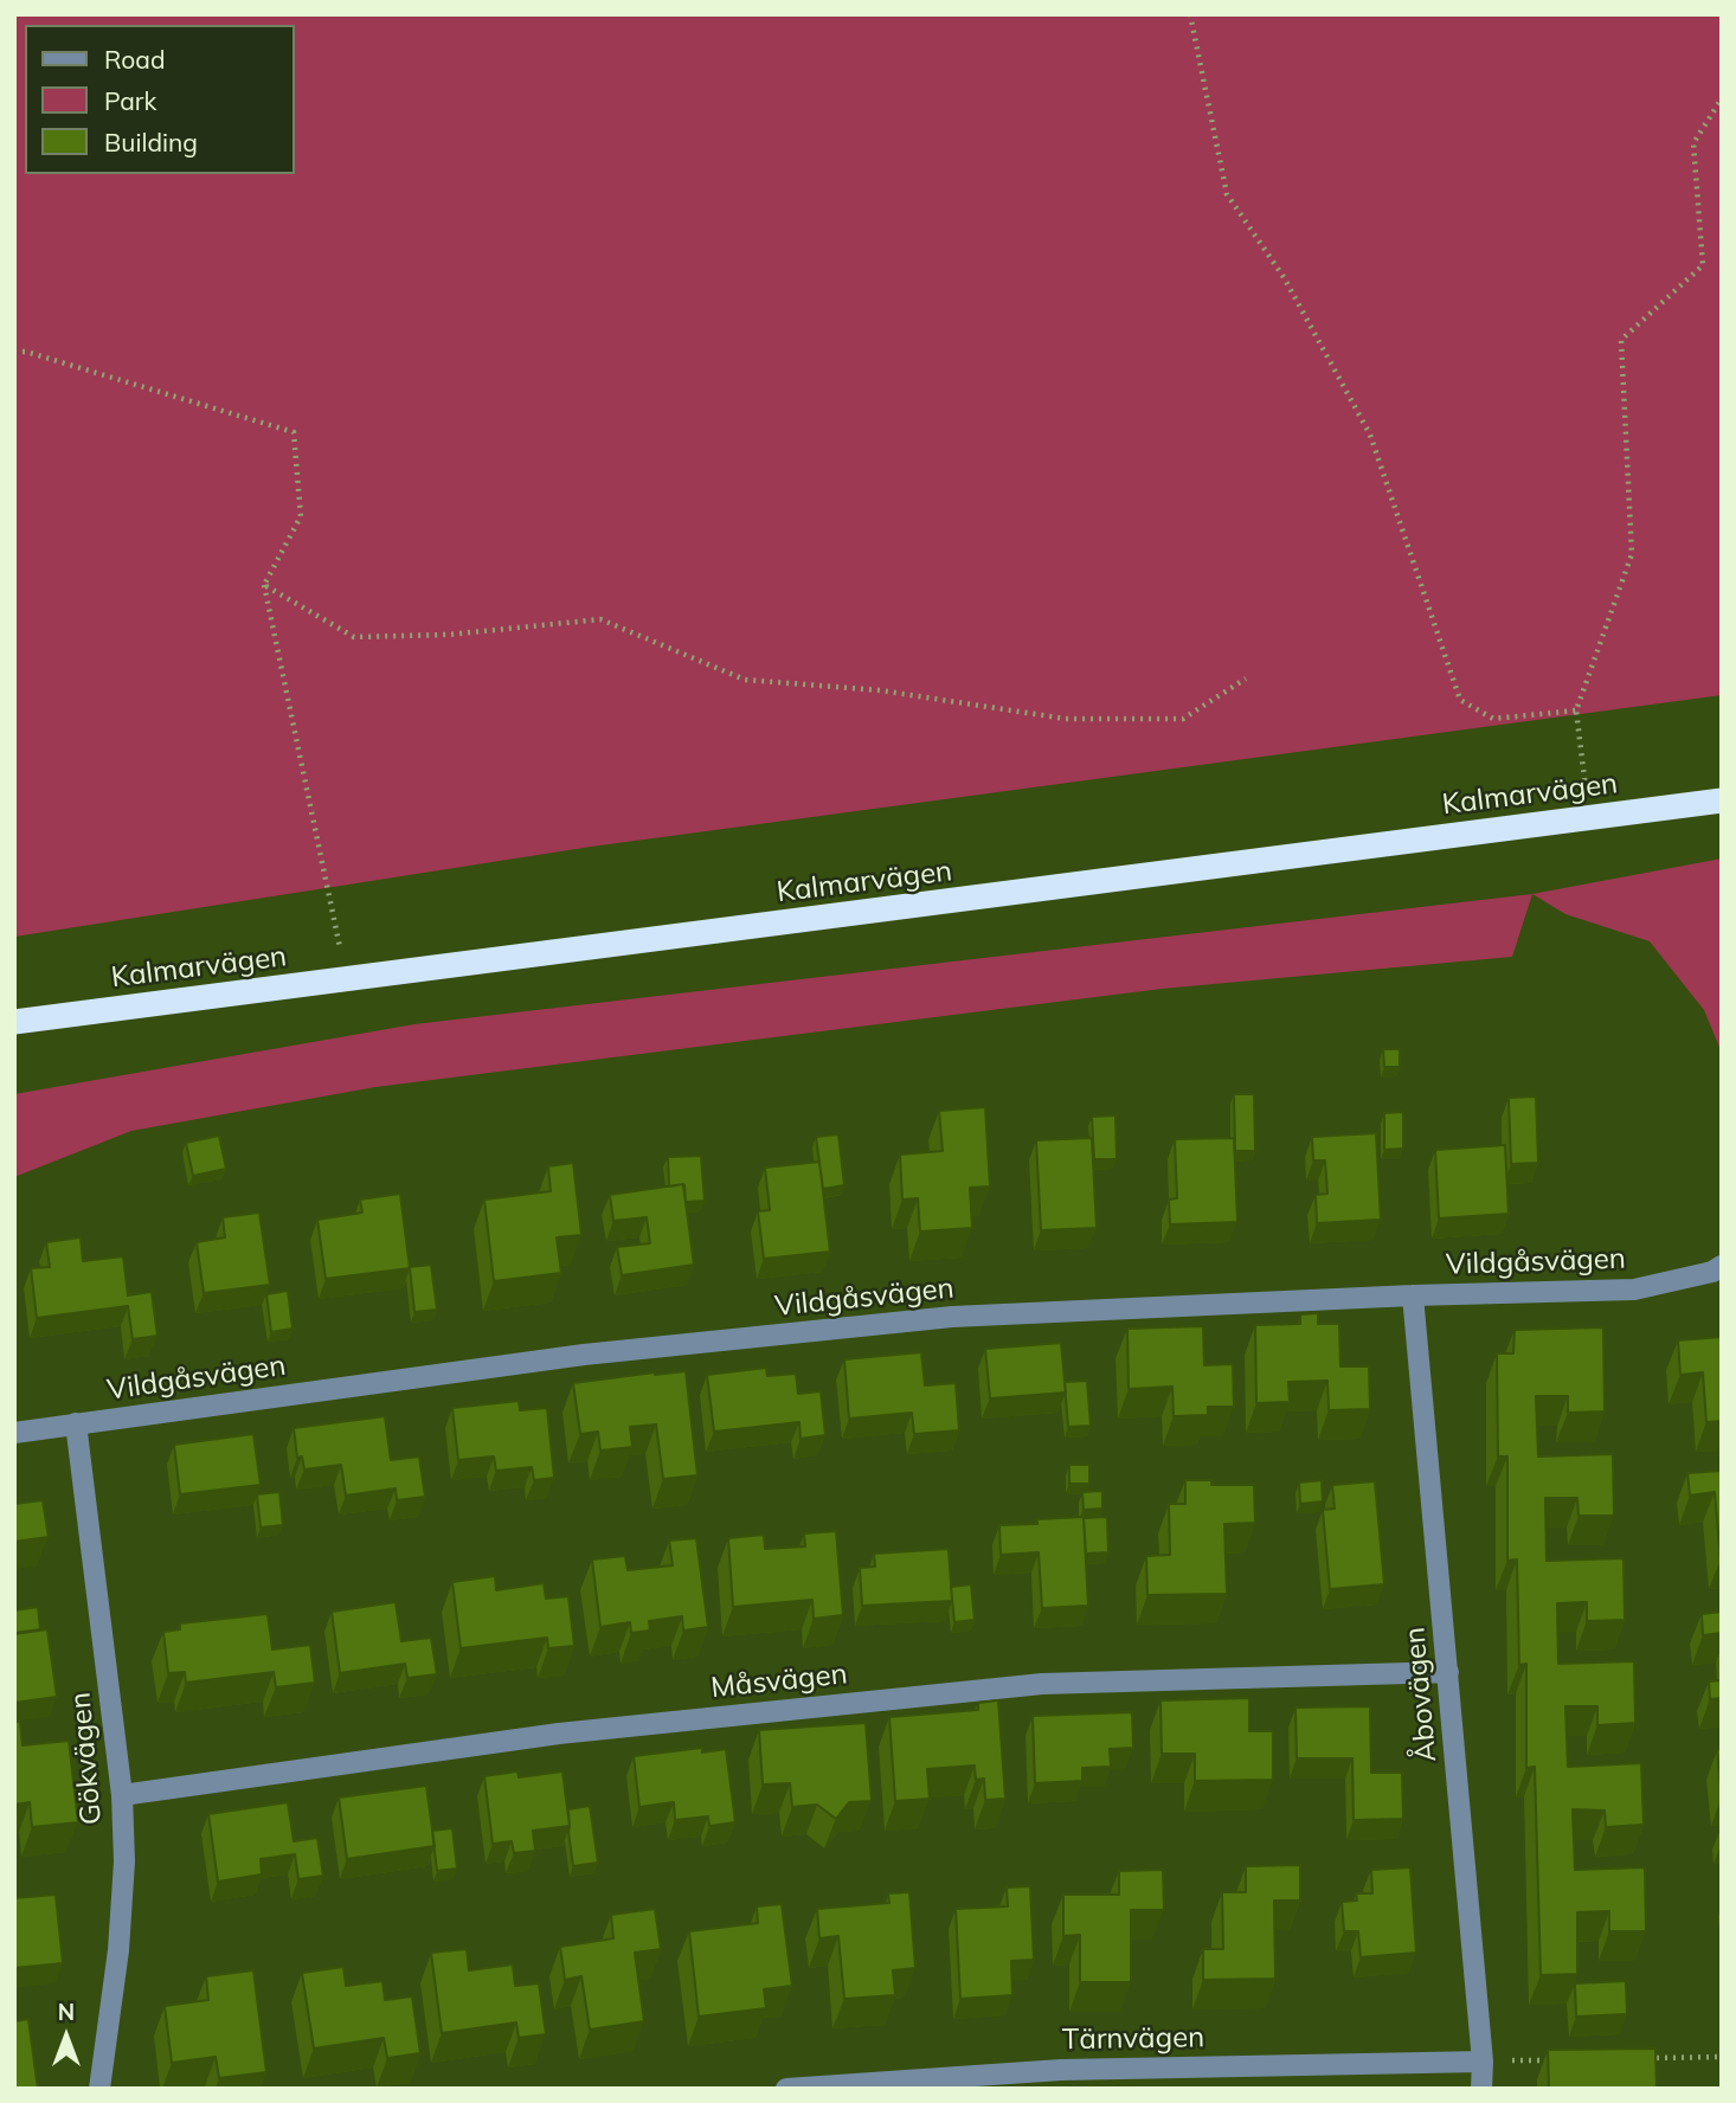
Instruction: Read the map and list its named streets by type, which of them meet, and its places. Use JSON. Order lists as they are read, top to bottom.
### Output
{
  "streets": {
    "highway": ["Kalmarvägen"],
    "street": [
      "Vildgåsvägen",
      "Måsvägen",
      "Åbovägen",
      "Gökvägen",
      "Tärnvägen"
    ]
  },
  "crossings": [
    ["Vildgåsvägen", "Åbovägen"],
    ["Vildgåsvägen", "Gökvägen"],
    ["Måsvägen", "Åbovägen"],
    ["Måsvägen", "Gökvägen"],
    ["Åbovägen", "Tärnvägen"]
  ],
  "legend": ["Road", "Park", "Building"],
  "north": "top"
}
